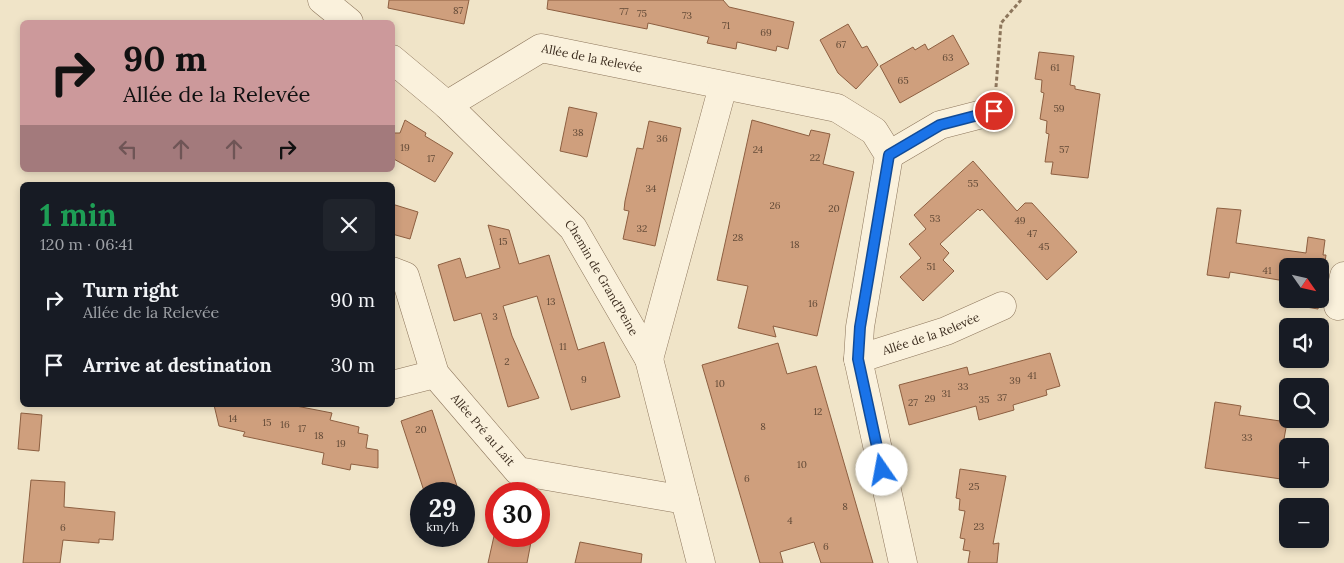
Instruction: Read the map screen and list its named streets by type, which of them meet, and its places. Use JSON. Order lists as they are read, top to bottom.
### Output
{
  "streets": {
    "street": ["Allée de la Relevée", "Chemin de Grand'Peine", "Allée Pré au Lait"]
  },
  "crossings": [
    ["Allée de la Relevée", "Chemin de Grand'Peine"],
    ["Chemin de Grand'Peine", "Allée Pré au Lait"]
  ],
  "house_numbers": [
    "87",
    "77",
    "75",
    "73",
    "71",
    "69",
    "67",
    "63",
    "61",
    "65",
    "59",
    "38",
    "36",
    "19",
    "24",
    "57",
    "22",
    "17",
    "55",
    "34",
    "26",
    "20",
    "53",
    "49",
    "32",
    "47",
    "28",
    "15",
    "18",
    "45",
    "51",
    "41",
    "13",
    "16",
    "3",
    "11",
    "2",
    "41",
    "9",
    "39",
    "10",
    "33",
    "31",
    "37",
    "29",
    "35",
    "27",
    "12",
    "14",
    "15",
    "16",
    "8",
    "17",
    "20",
    "18",
    "33",
    "19",
    "10",
    "6",
    "25",
    "8",
    "4",
    "23",
    "6",
    "6"
  ],
  "north": "bottom right",
  "page": {
    "turn": ["90 m", "Allée de la Relevée"],
    "heading": ["1 min", "120 m · 06:41"],
    "map_buttons": ["+", "−"],
    "list": [
      {
        "name": "Turn right",
        "note": "Allée de la Relevée",
        "value": "90 m"
      },
      {
        "name": "Arrive at destination",
        "value": "30 m"
      }
    ],
    "speed": "29 km/h",
    "limit": "30"
  }
}
